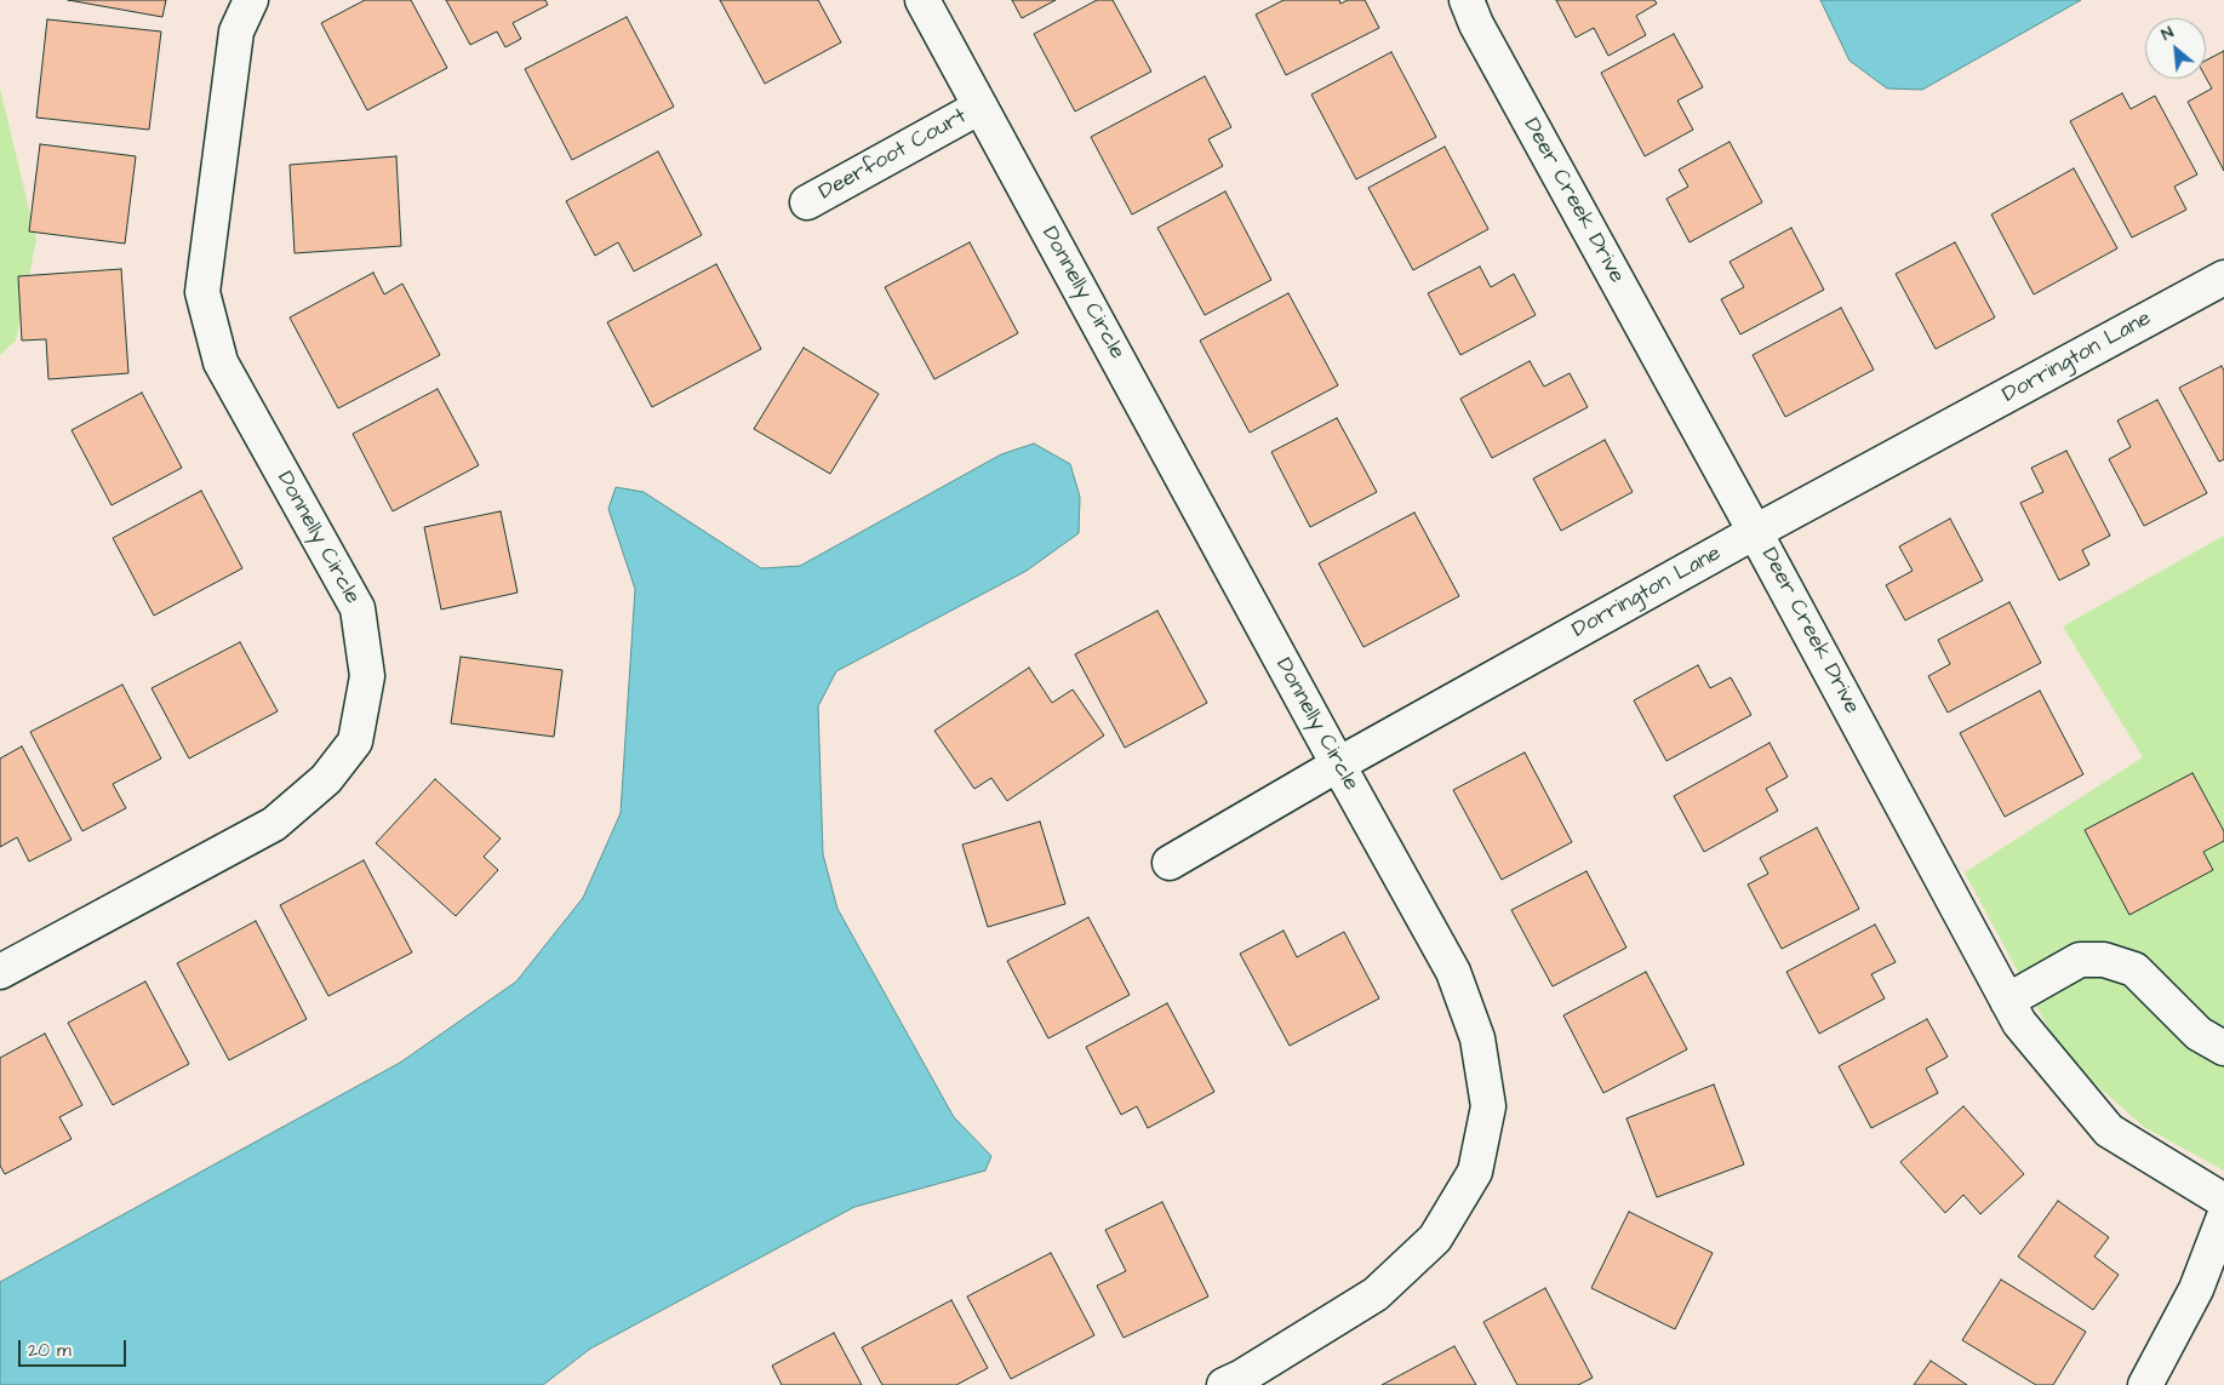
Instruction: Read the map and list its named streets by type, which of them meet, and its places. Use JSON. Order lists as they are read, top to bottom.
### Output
{
  "streets": {
    "street": [
      "Deerfoot Court",
      "Deer Creek Drive",
      "Donnelly Circle",
      "Dorrington Lane"
    ]
  },
  "crossings": [
    ["Deerfoot Court", "Donnelly Circle"],
    ["Deer Creek Drive", "Dorrington Lane"],
    ["Donnelly Circle", "Dorrington Lane"]
  ],
  "scale_bar": "20 m",
  "north": "top left"
}
